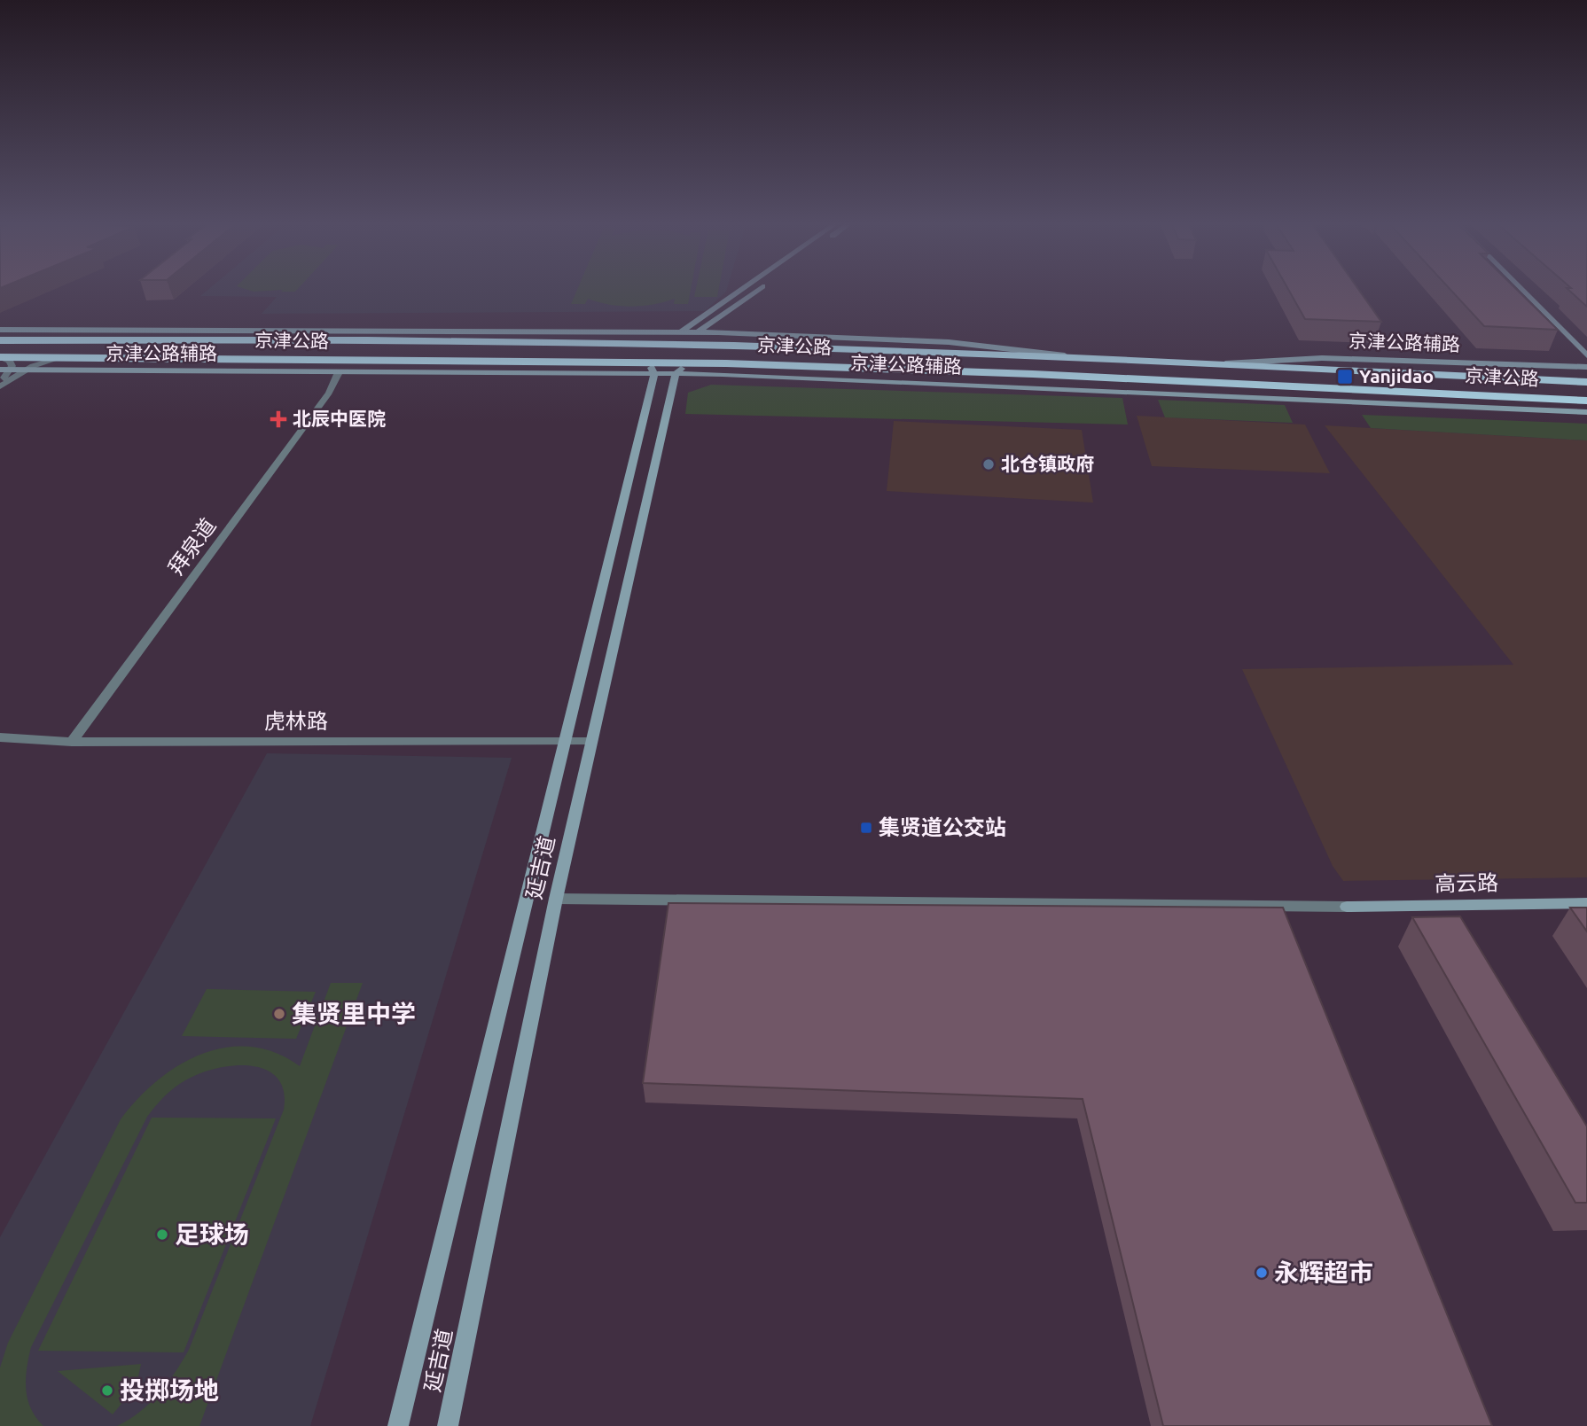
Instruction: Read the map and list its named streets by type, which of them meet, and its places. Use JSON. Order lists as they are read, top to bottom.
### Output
{
  "streets": {
    "highway": ["京津公路"],
    "main road": ["京津公路辅路", "延吉道", "高云路"],
    "street": ["拜泉道", "虎林路"]
  },
  "crossings": [
    ["京津公路", "京津公路辅路"],
    ["京津公路辅路", "拜泉道"],
    ["京津公路辅路", "延吉道"],
    ["拜泉道", "虎林路"],
    ["虎林路", "延吉道"]
  ],
  "places": {
    "transit": ["Yanjidao", "集贤道公交站"],
    "health": ["北辰中医院"],
    "other": [
      "北仓镇政府",
      "集贤里中学",
      "足球场",
      "永辉超市",
      "投掷场地"
    ]
  }
}
